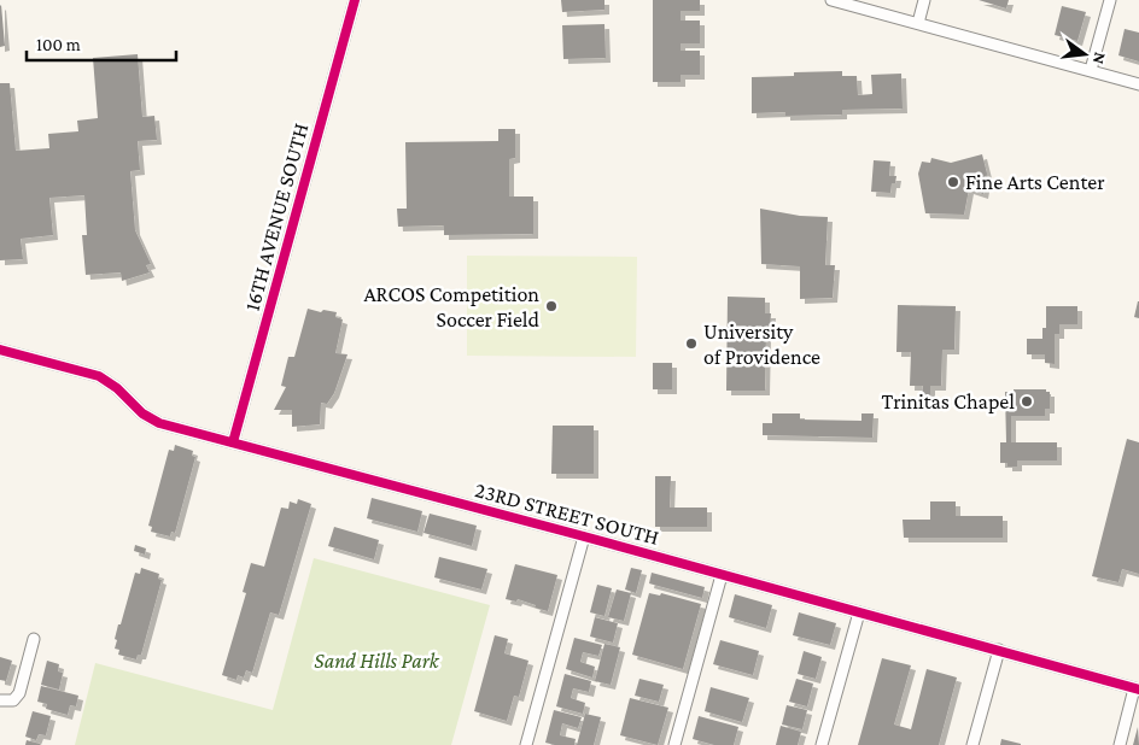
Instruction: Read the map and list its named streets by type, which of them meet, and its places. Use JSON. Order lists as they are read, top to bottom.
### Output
{
  "streets": {
    "street": ["16TH AVENUE SOUTH", "23RD STREET SOUTH"]
  },
  "crossings": [
    ["16TH AVENUE SOUTH", "23RD STREET SOUTH"]
  ],
  "parks": ["Sand Hills Park"],
  "places": [
    "Fine Arts Center",
    "ARCOS Competition Soccer Field",
    "University of Providence",
    "Trinitas Chapel"
  ],
  "scale_bar": "100 m",
  "north": "right"
}
